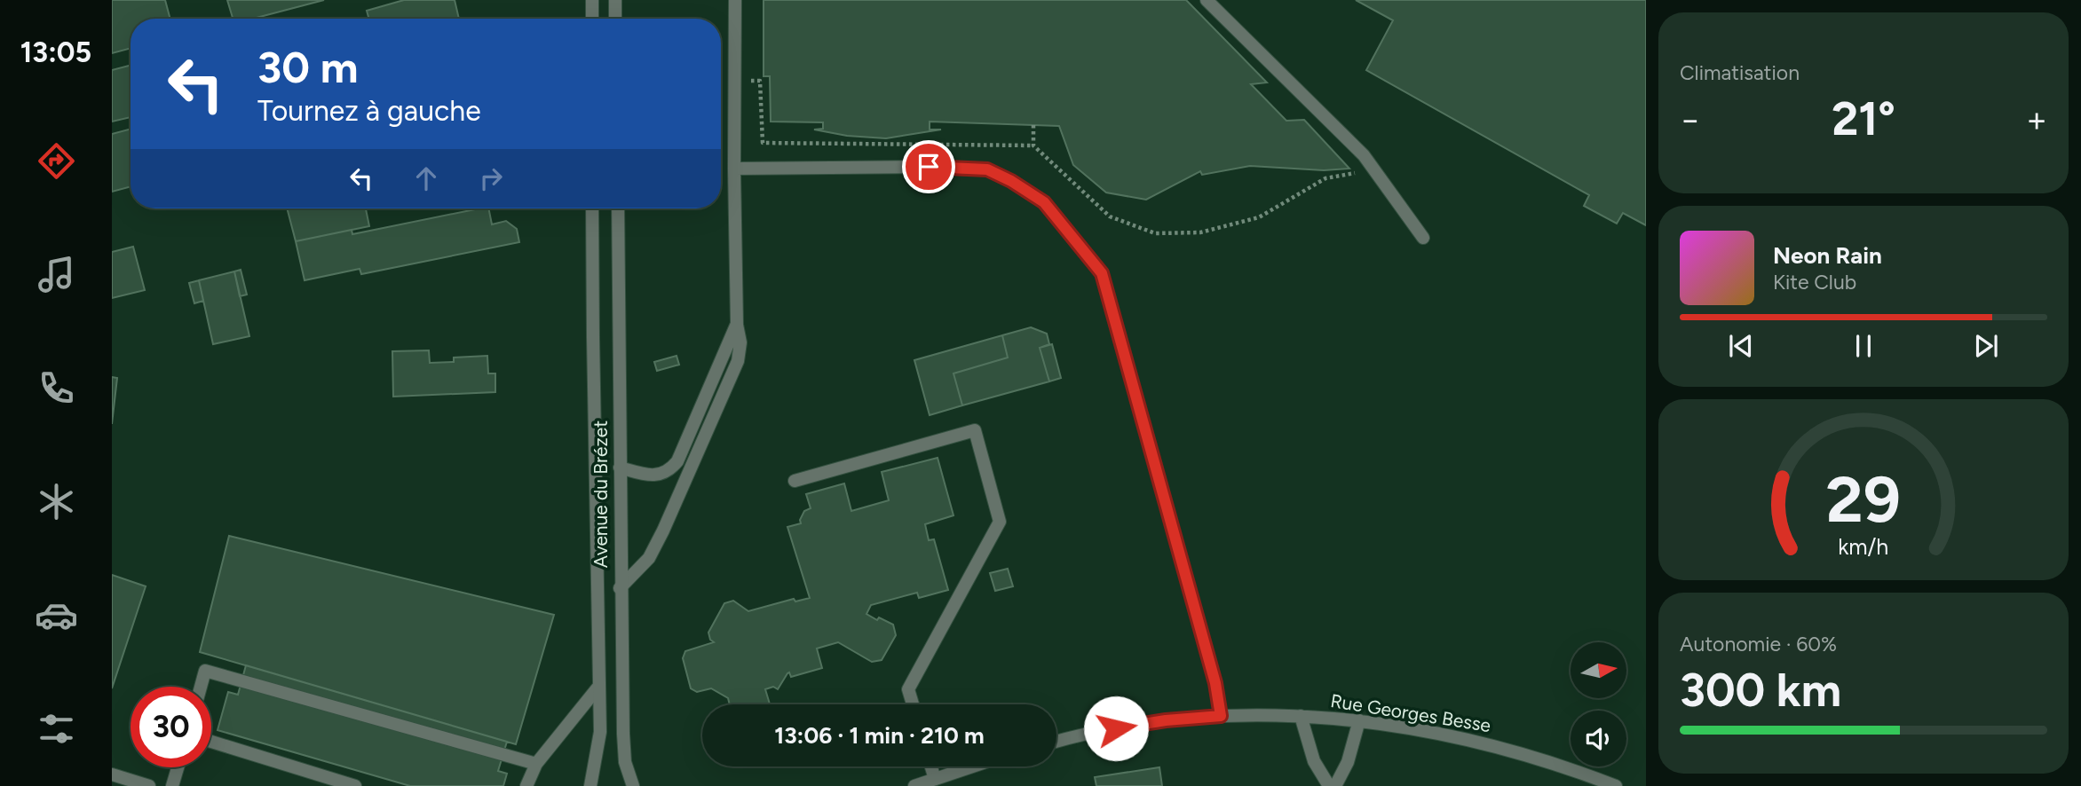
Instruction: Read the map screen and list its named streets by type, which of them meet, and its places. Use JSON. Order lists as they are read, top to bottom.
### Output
{
  "streets": {
    "street": ["Avenue du Brézet", "Rue Georges Besse"]
  },
  "north": "right",
  "page": {
    "tabs": "13:05",
    "tile": [
      "Climatisation",
      ["Autonomie · 60%", "300 km"]
    ],
    "turn": ["30 m", "Tournez à gauche"],
    "heat": ["−", "21°", "+"],
    "song": ["Neon Rain", "Kite Club"],
    "limit": "30",
    "trip": "13:06 · 1 min · 210 m",
    "gauge": ["29", "km/h"]
  }
}
